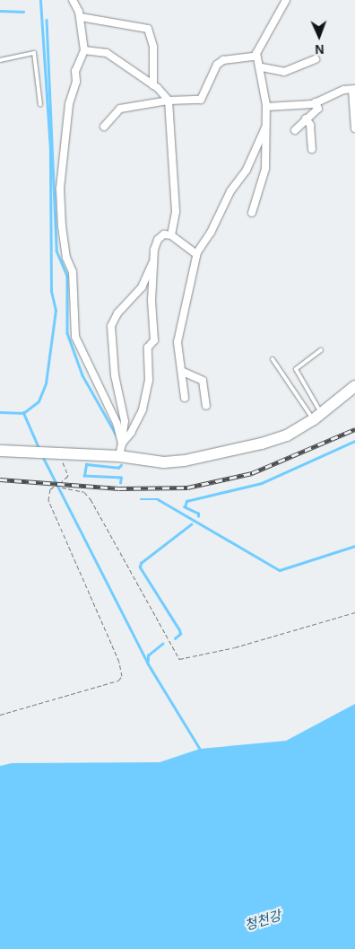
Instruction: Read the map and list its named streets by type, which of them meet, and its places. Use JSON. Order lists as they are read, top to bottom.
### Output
{
  "water": ["청천강"],
  "north": "bottom"
}
